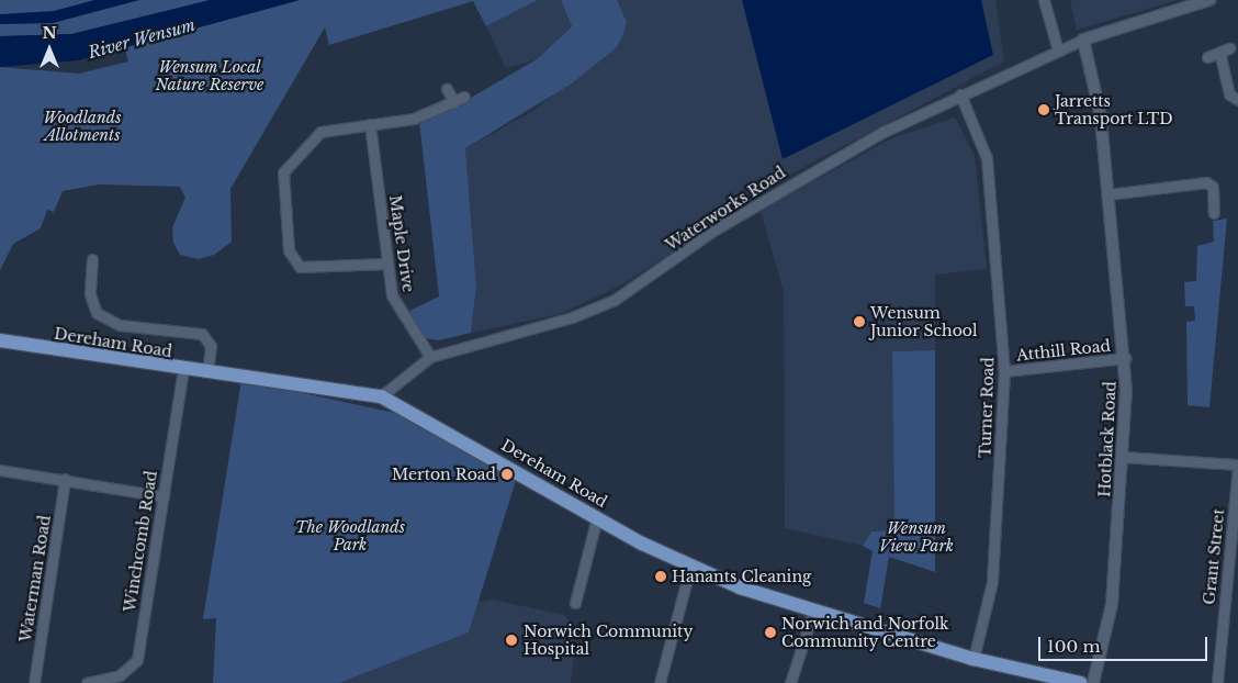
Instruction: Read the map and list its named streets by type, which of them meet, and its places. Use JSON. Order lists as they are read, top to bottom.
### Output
{
  "streets": {
    "main road": ["Dereham Road"],
    "street": [
      "Waterworks Road",
      "Maple Drive",
      "Atthill Road",
      "Turner Road",
      "Hotblack Road",
      "Winchcomb Road",
      "Grant Street",
      "Waterman Road"
    ]
  },
  "crossings": [
    ["Waterworks Road", "Maple Drive"],
    ["Waterworks Road", "Dereham Road"],
    ["Waterworks Road", "Turner Road"],
    ["Waterworks Road", "Hotblack Road"],
    ["Dereham Road", "Turner Road"],
    ["Dereham Road", "Winchcomb Road"],
    ["Atthill Road", "Turner Road"],
    ["Atthill Road", "Hotblack Road"]
  ],
  "water": ["River Wensum"],
  "parks": [
    "Wensum Local Nature Reserve",
    "Woodlands Allotments",
    "The Woodlands Park",
    "Wensum View Park"
  ],
  "places": [
    "Jarretts Transport LTD",
    "Wensum Junior School",
    "Merton Road",
    "Hanants Cleaning",
    "Norwich and Norfolk Community Centre",
    "Norwich Community Hospital"
  ],
  "scale_bar": "100 m",
  "north": "top"
}
